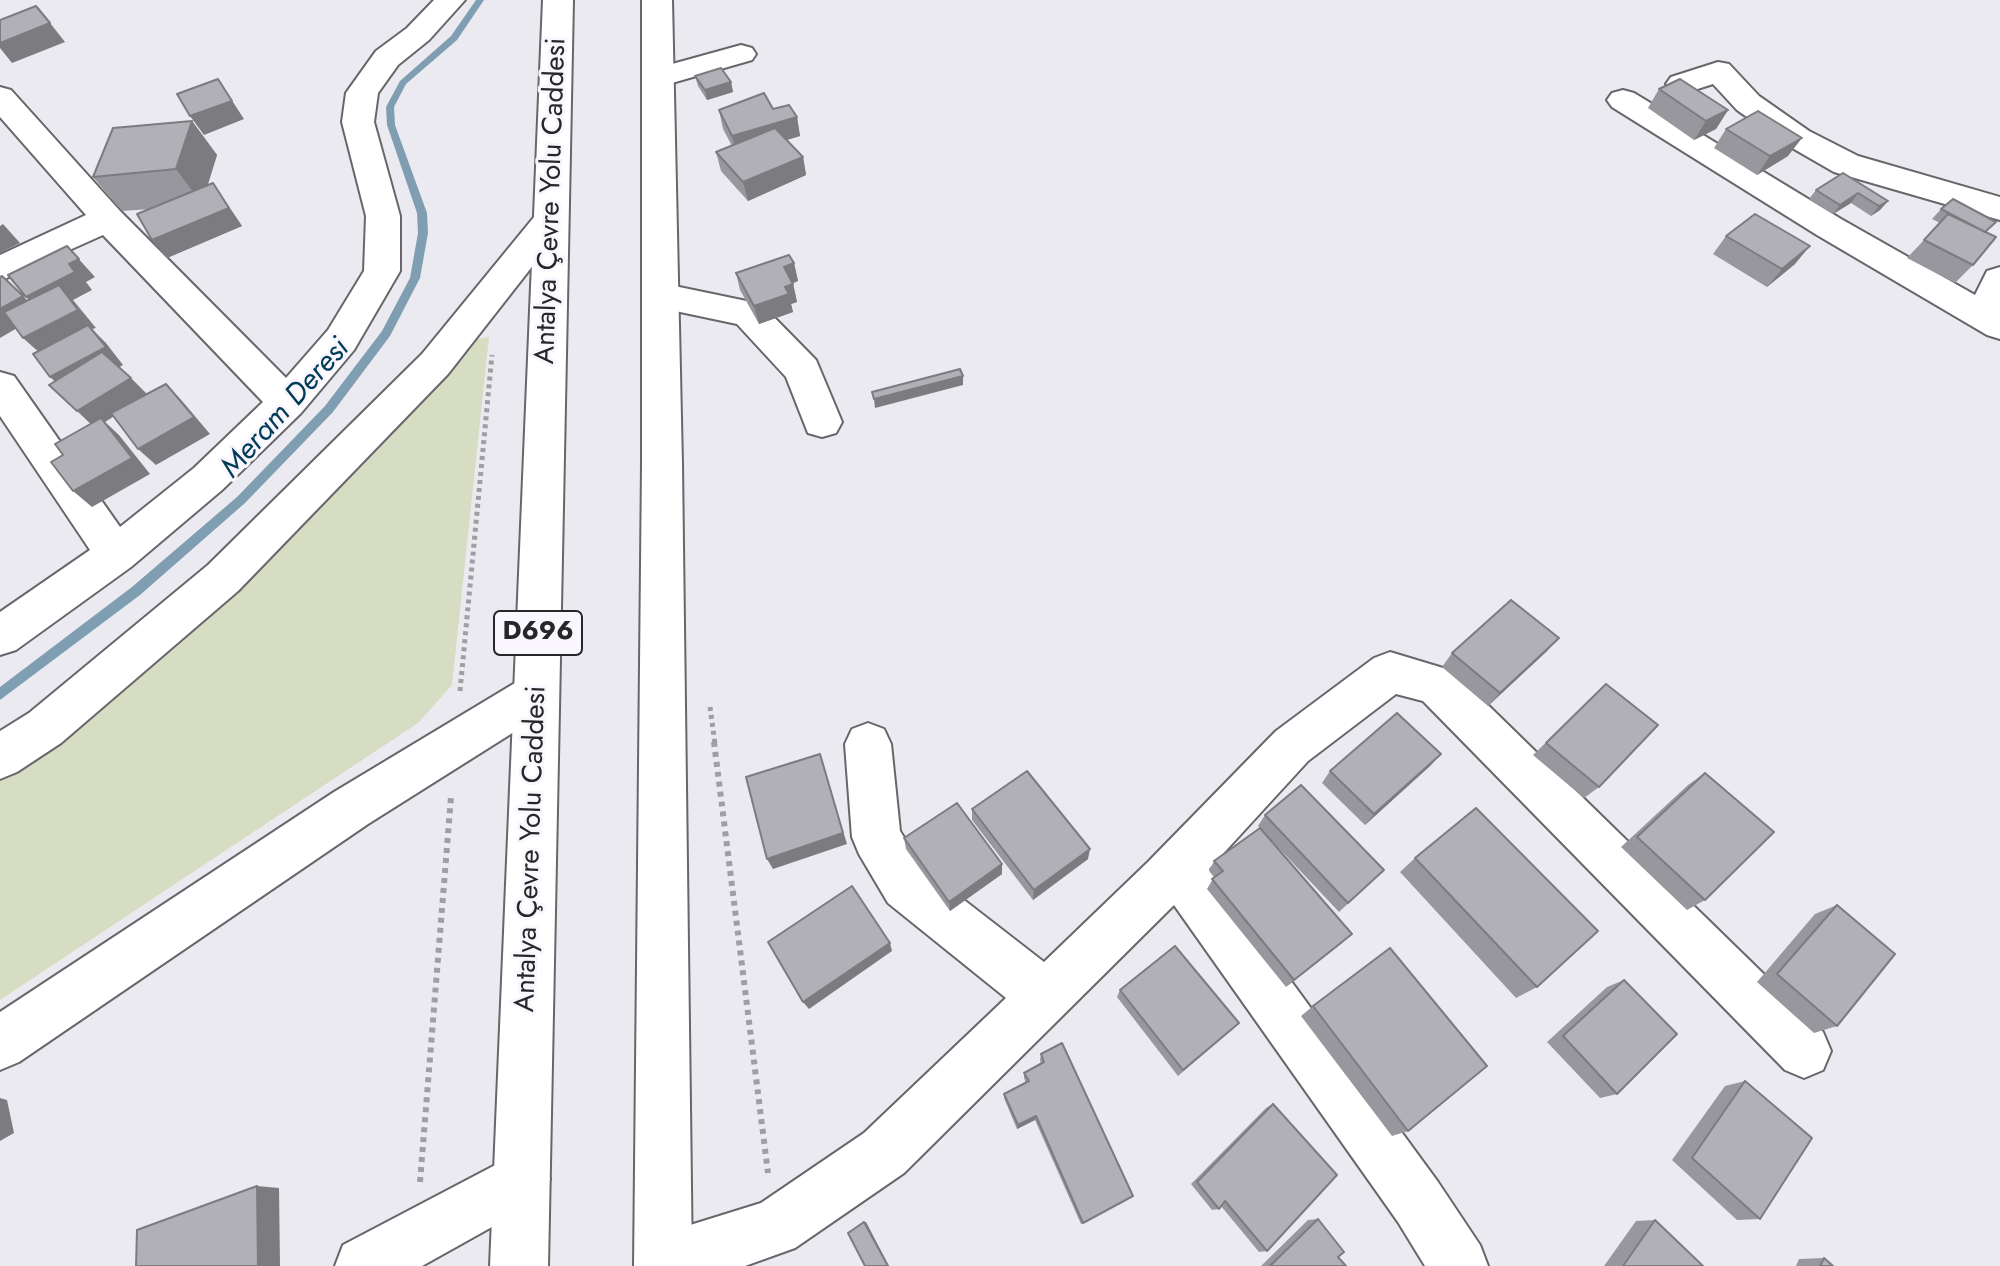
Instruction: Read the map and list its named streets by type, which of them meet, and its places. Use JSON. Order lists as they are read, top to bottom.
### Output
{
  "streets": {
    "main road": ["Antalya Çevre Yolu Caddesi", "D696"]
  },
  "water": ["Meram Deresi"]
}
